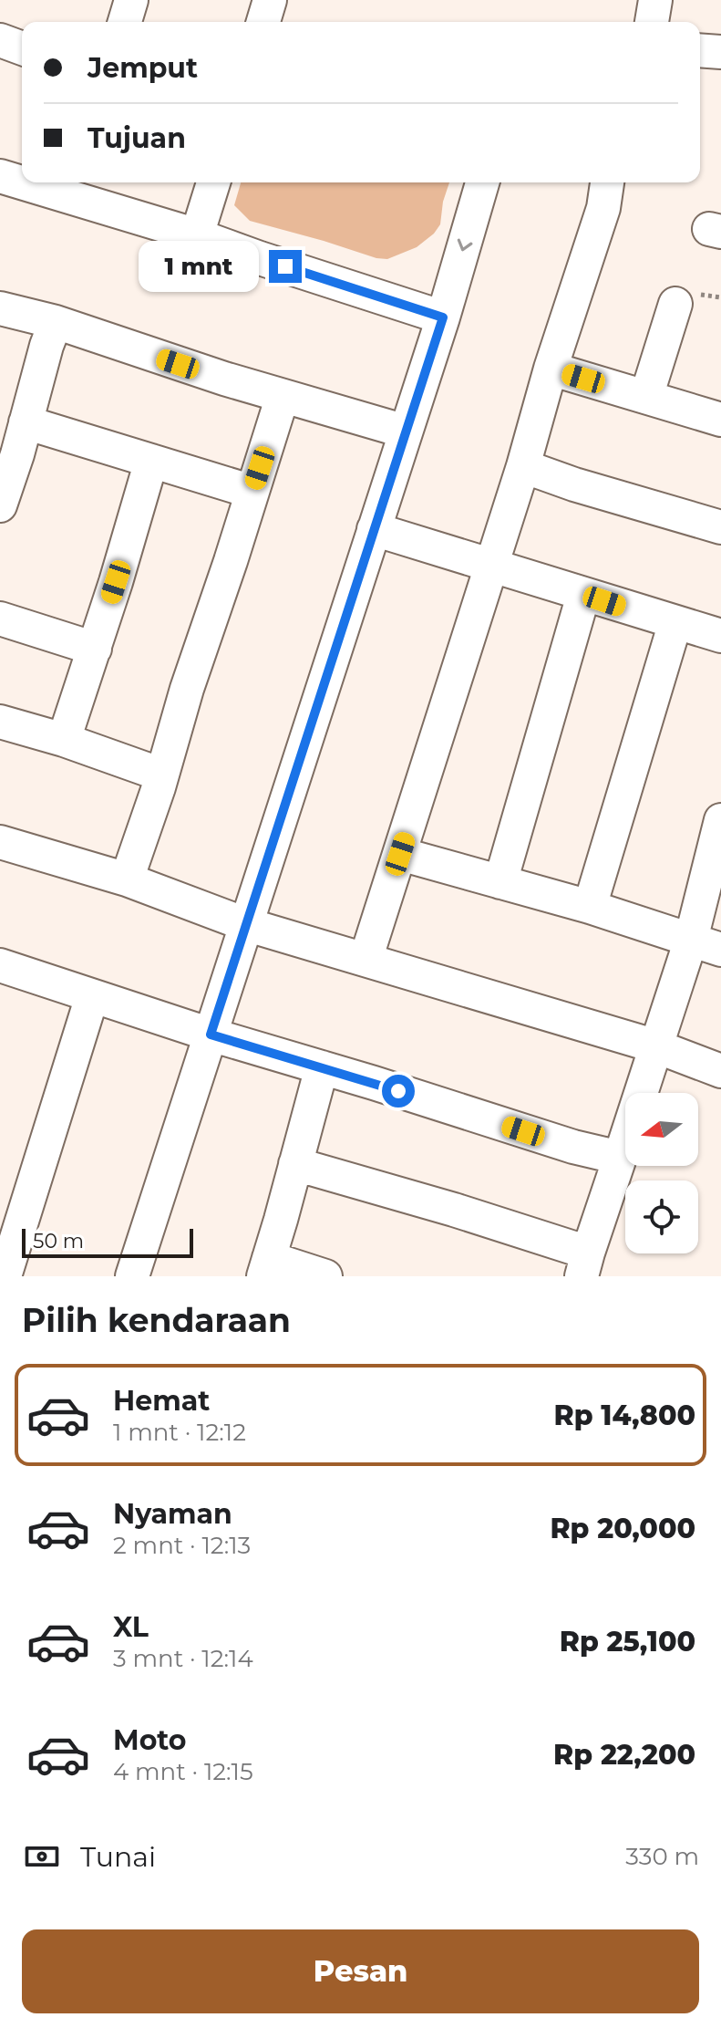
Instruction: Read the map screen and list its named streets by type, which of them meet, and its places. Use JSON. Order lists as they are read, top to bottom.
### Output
{
  "scale_bar": "50 m",
  "north": "left",
  "page": {
    "banner": ["Jemput", "Tujuan"],
    "bubble": "1 mnt",
    "scale": "50 m",
    "heading": "Pilih kendaraan",
    "list": [
      {
        "name": "Hemat",
        "note": "1 mnt · 12:12",
        "value": "Rp 14,800"
      },
      {
        "name": "Nyaman",
        "note": "2 mnt · 12:13",
        "value": "Rp 20,000"
      },
      {
        "name": "XL",
        "note": "3 mnt · 12:14",
        "value": "Rp 25,100"
      },
      {
        "name": "Moto",
        "note": "4 mnt · 12:15",
        "value": "Rp 22,200"
      }
    ],
    "pay": ["Tunai", "330 m"],
    "buttons": "Pesan"
  }
}
